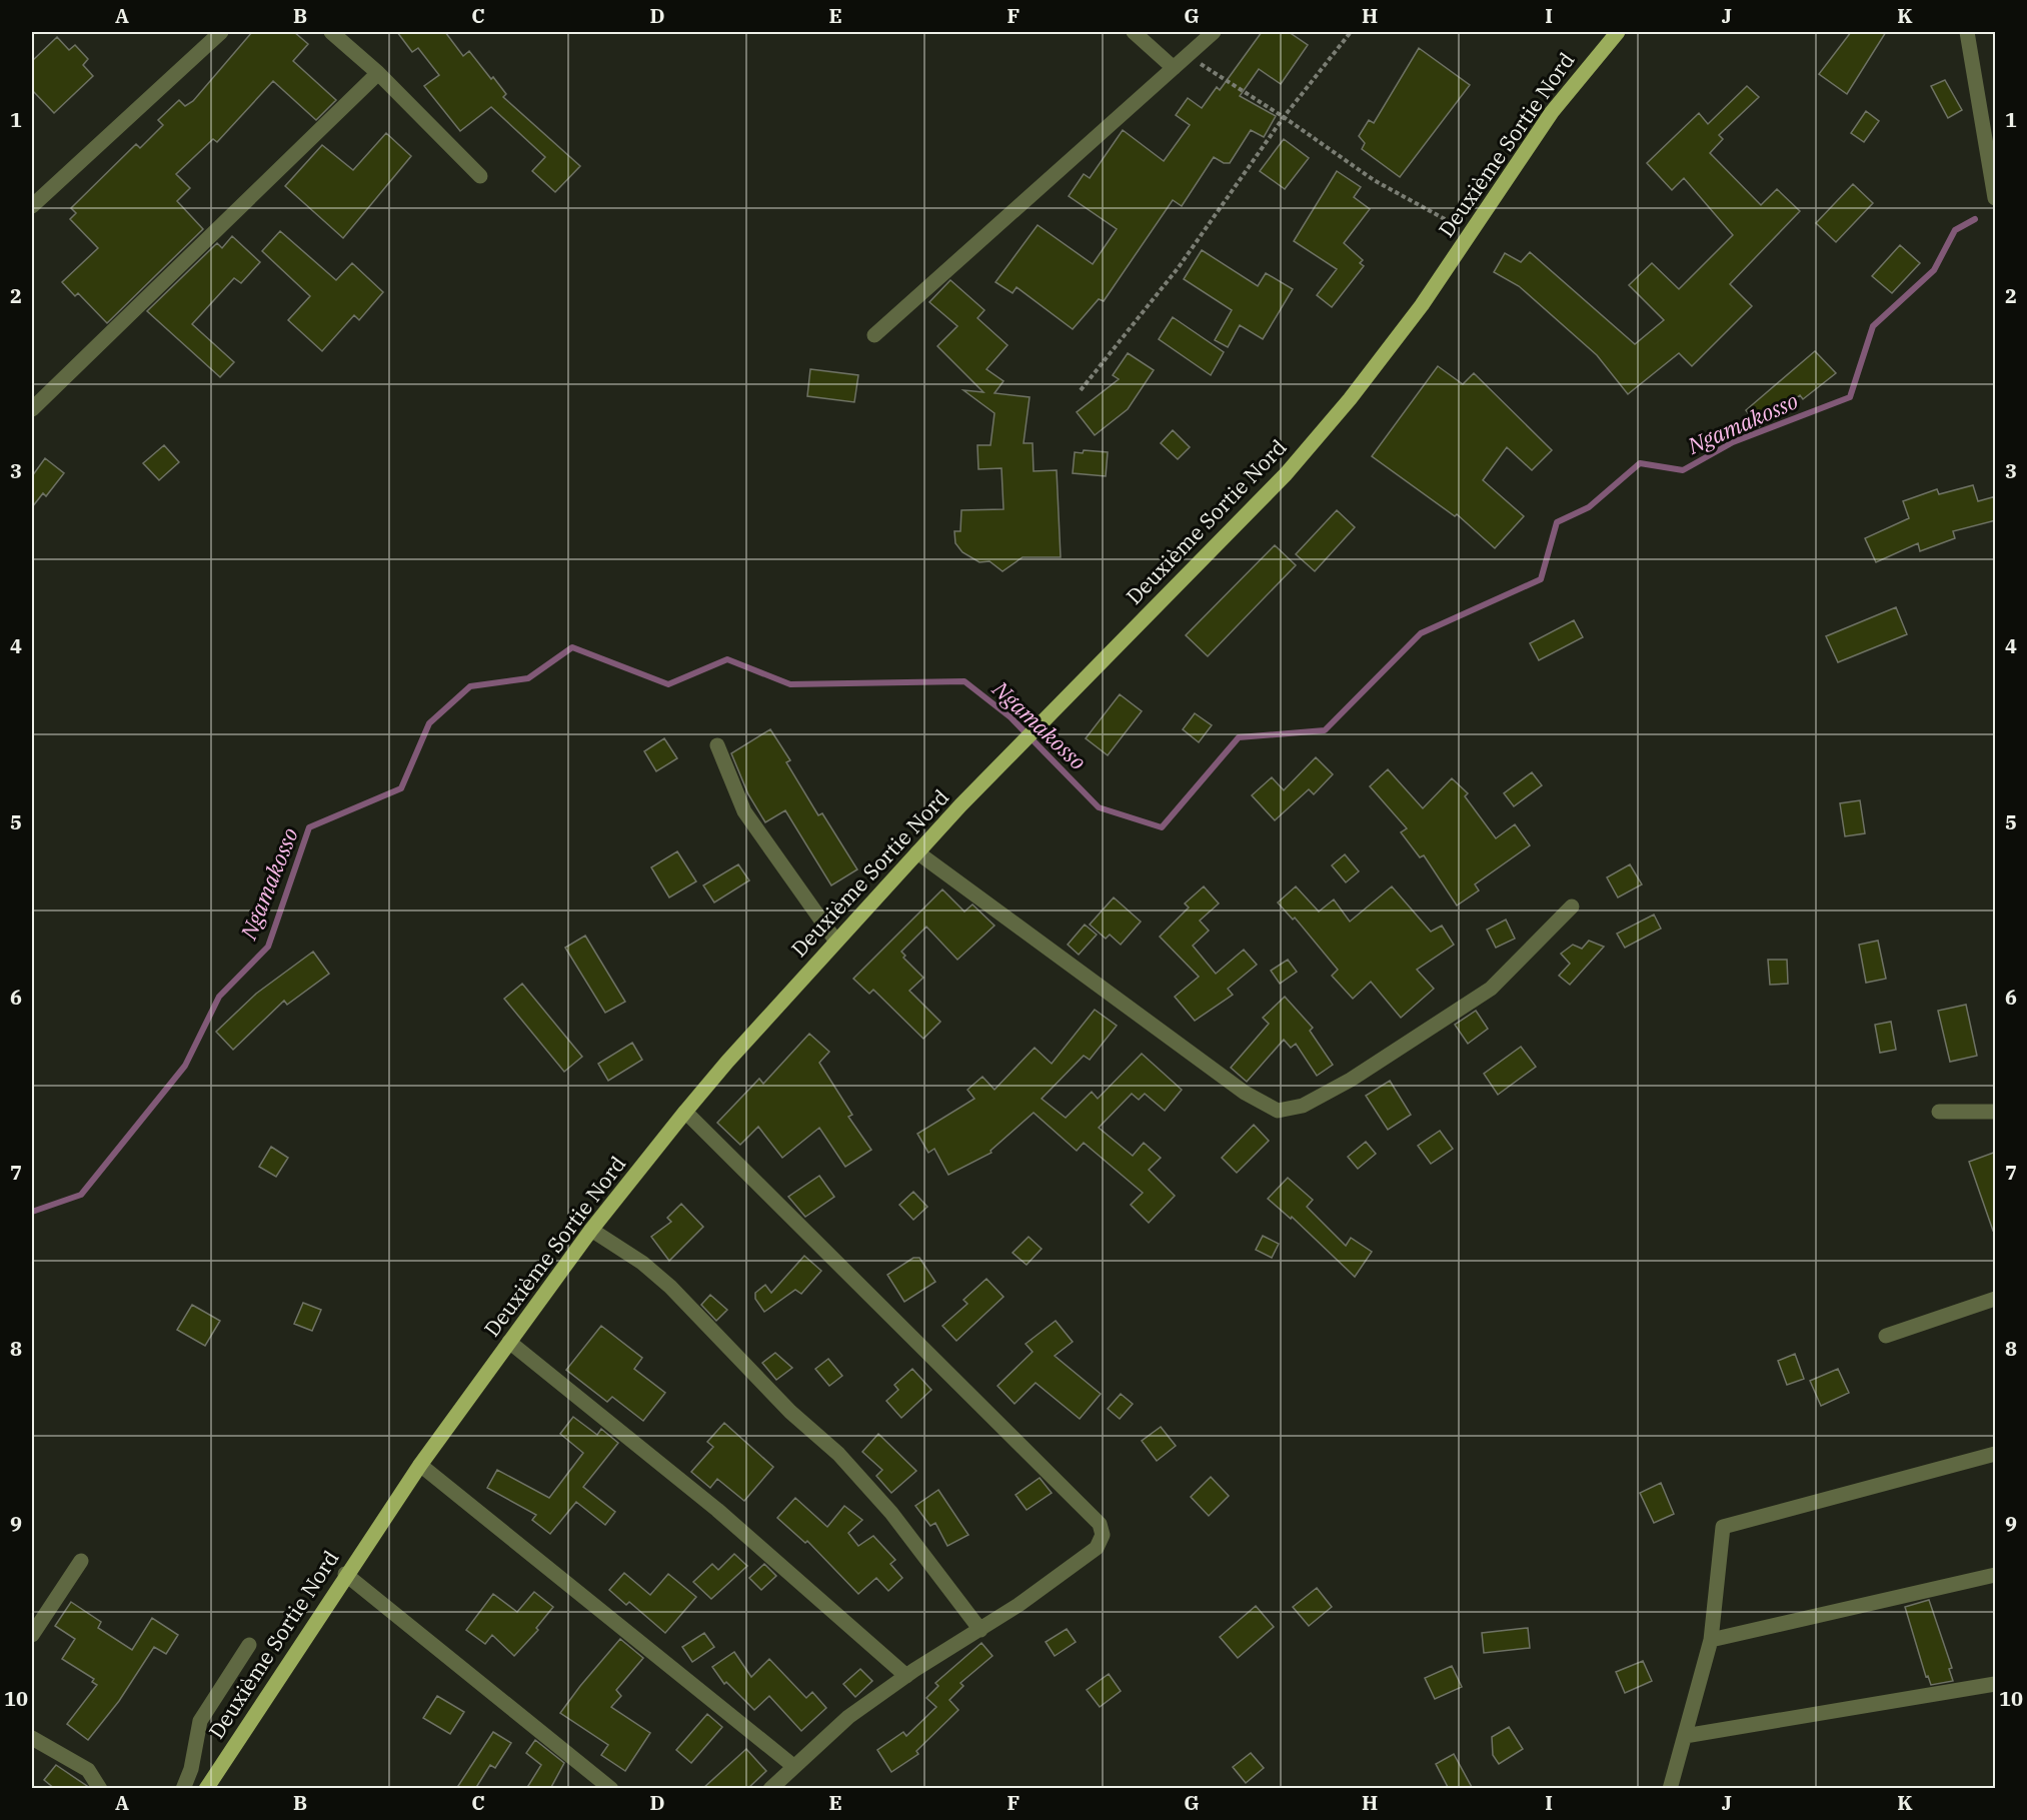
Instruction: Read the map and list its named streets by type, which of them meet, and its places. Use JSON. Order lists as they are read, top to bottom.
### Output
{
  "streets": {
    "main road": ["Deuxième Sortie Nord"]
  },
  "water": ["Ngamakosso"],
  "grid": {
    "columns": [
      "A",
      "B",
      "C",
      "D",
      "E",
      "F",
      "G",
      "H",
      "I",
      "J",
      "K"
    ],
    "rows": [
      "1",
      "2",
      "3",
      "4",
      "5",
      "6",
      "7",
      "8",
      "9",
      "10"
    ]
  }
}
